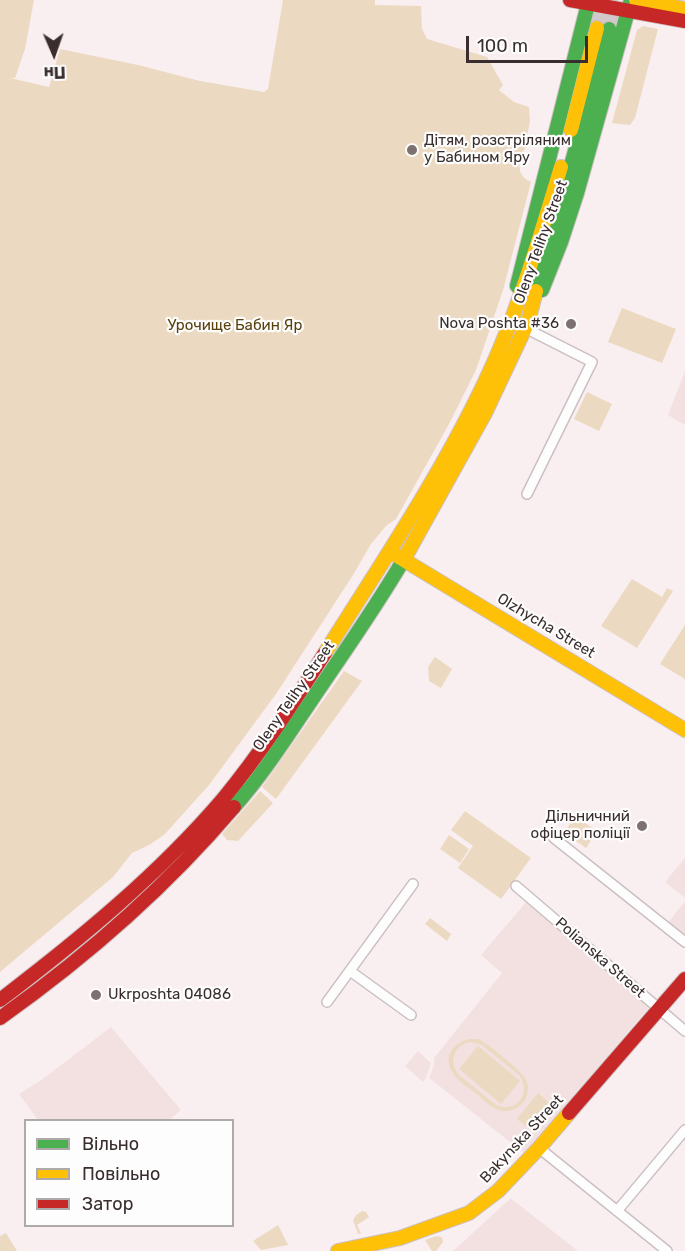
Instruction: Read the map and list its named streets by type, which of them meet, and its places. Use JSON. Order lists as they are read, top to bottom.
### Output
{
  "streets": {
    "main road": ["Oleny Telihy Street", "Olzhycha Street", "Bakynska Street"],
    "street": ["Polianska Street"]
  },
  "crossings": [
    ["Oleny Telihy Street", "Olzhycha Street"],
    ["Polianska Street", "Bakynska Street"]
  ],
  "parks": ["Урочище Бабин Яр"],
  "places": [
    "Дітям, розстріляним у Бабином Яру",
    "Nova Poshta #36",
    "Дільничний офіцер поліції",
    "Ukrposhta 04086"
  ],
  "legend": ["Вільно", "Повільно", "Затор"],
  "scale_bar": "100 m",
  "north": "bottom"
}
